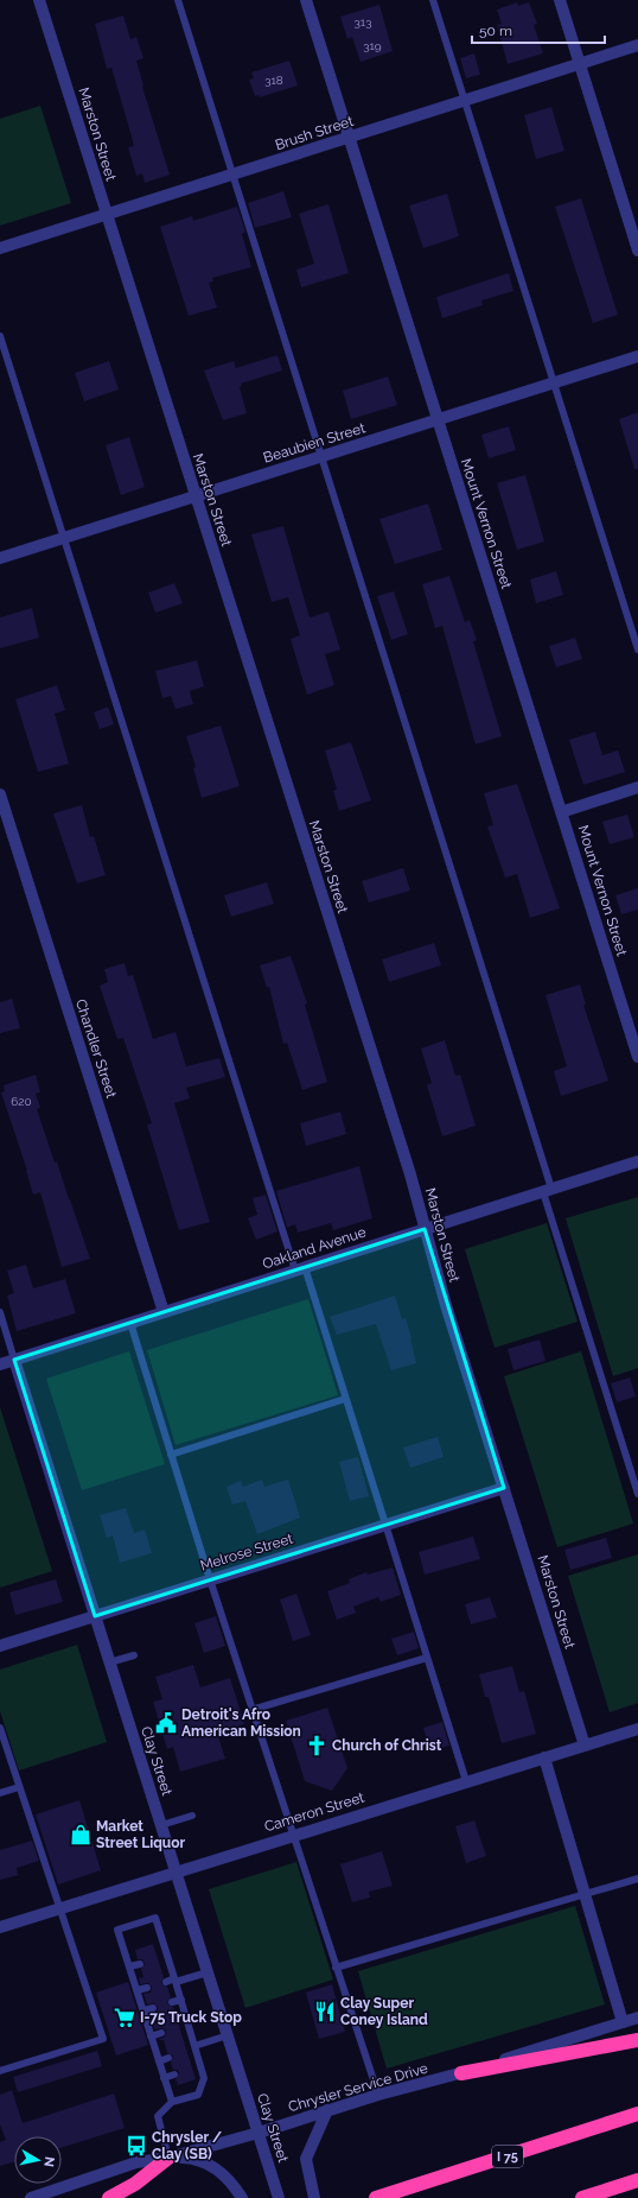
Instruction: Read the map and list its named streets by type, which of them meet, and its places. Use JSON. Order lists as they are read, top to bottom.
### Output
{
  "streets": {
    "highway": ["I 75"],
    "street": [
      "Brush Street",
      "Marston Street",
      "Beaubien Street",
      "Mount Vernon Street",
      "Chandler Street",
      "Oakland Avenue",
      "Melrose Street",
      "Clay Street",
      "Cameron Street",
      "Chrysler Service Drive"
    ]
  },
  "crossings": [
    ["Brush Street", "Marston Street"],
    ["Brush Street", "Mount Vernon Street"],
    ["Marston Street", "Beaubien Street"],
    ["Marston Street", "Oakland Avenue"],
    ["Marston Street", "Melrose Street"],
    ["Marston Street", "Cameron Street"],
    ["Beaubien Street", "Mount Vernon Street"],
    ["Chandler Street", "Oakland Avenue"],
    ["Oakland Avenue", "Clay Street"],
    ["Melrose Street", "Clay Street"],
    ["Clay Street", "Cameron Street"],
    ["Clay Street", "Chrysler Service Drive"]
  ],
  "places": {
    "public building": ["Detroit's Afro American Mission"],
    "church": ["Church of Christ"],
    "shop": ["Market Street Liquor"],
    "restaurant": ["Clay Super Coney Island"],
    "supermarket": ["I-75 Truck Stop"],
    "bus stop": ["Chrysler / Clay (SB)"]
  },
  "house_numbers": [
    "313",
    "319",
    "318",
    "620"
  ],
  "scale_bar": "50 m",
  "north": "right"
}
